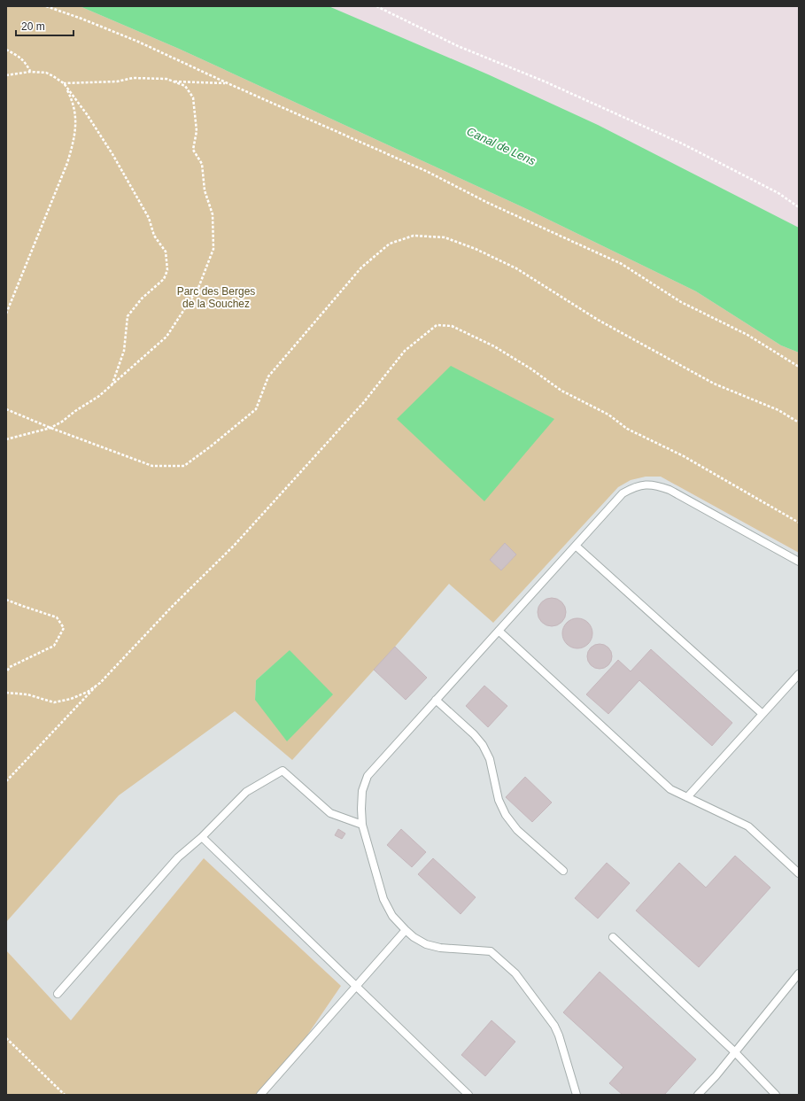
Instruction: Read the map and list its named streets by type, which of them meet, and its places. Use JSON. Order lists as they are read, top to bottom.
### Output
{
  "water": ["Canal de Lens"],
  "parks": ["Parc des Berges de la Souchez"],
  "scale_bar": "20 m"
}
